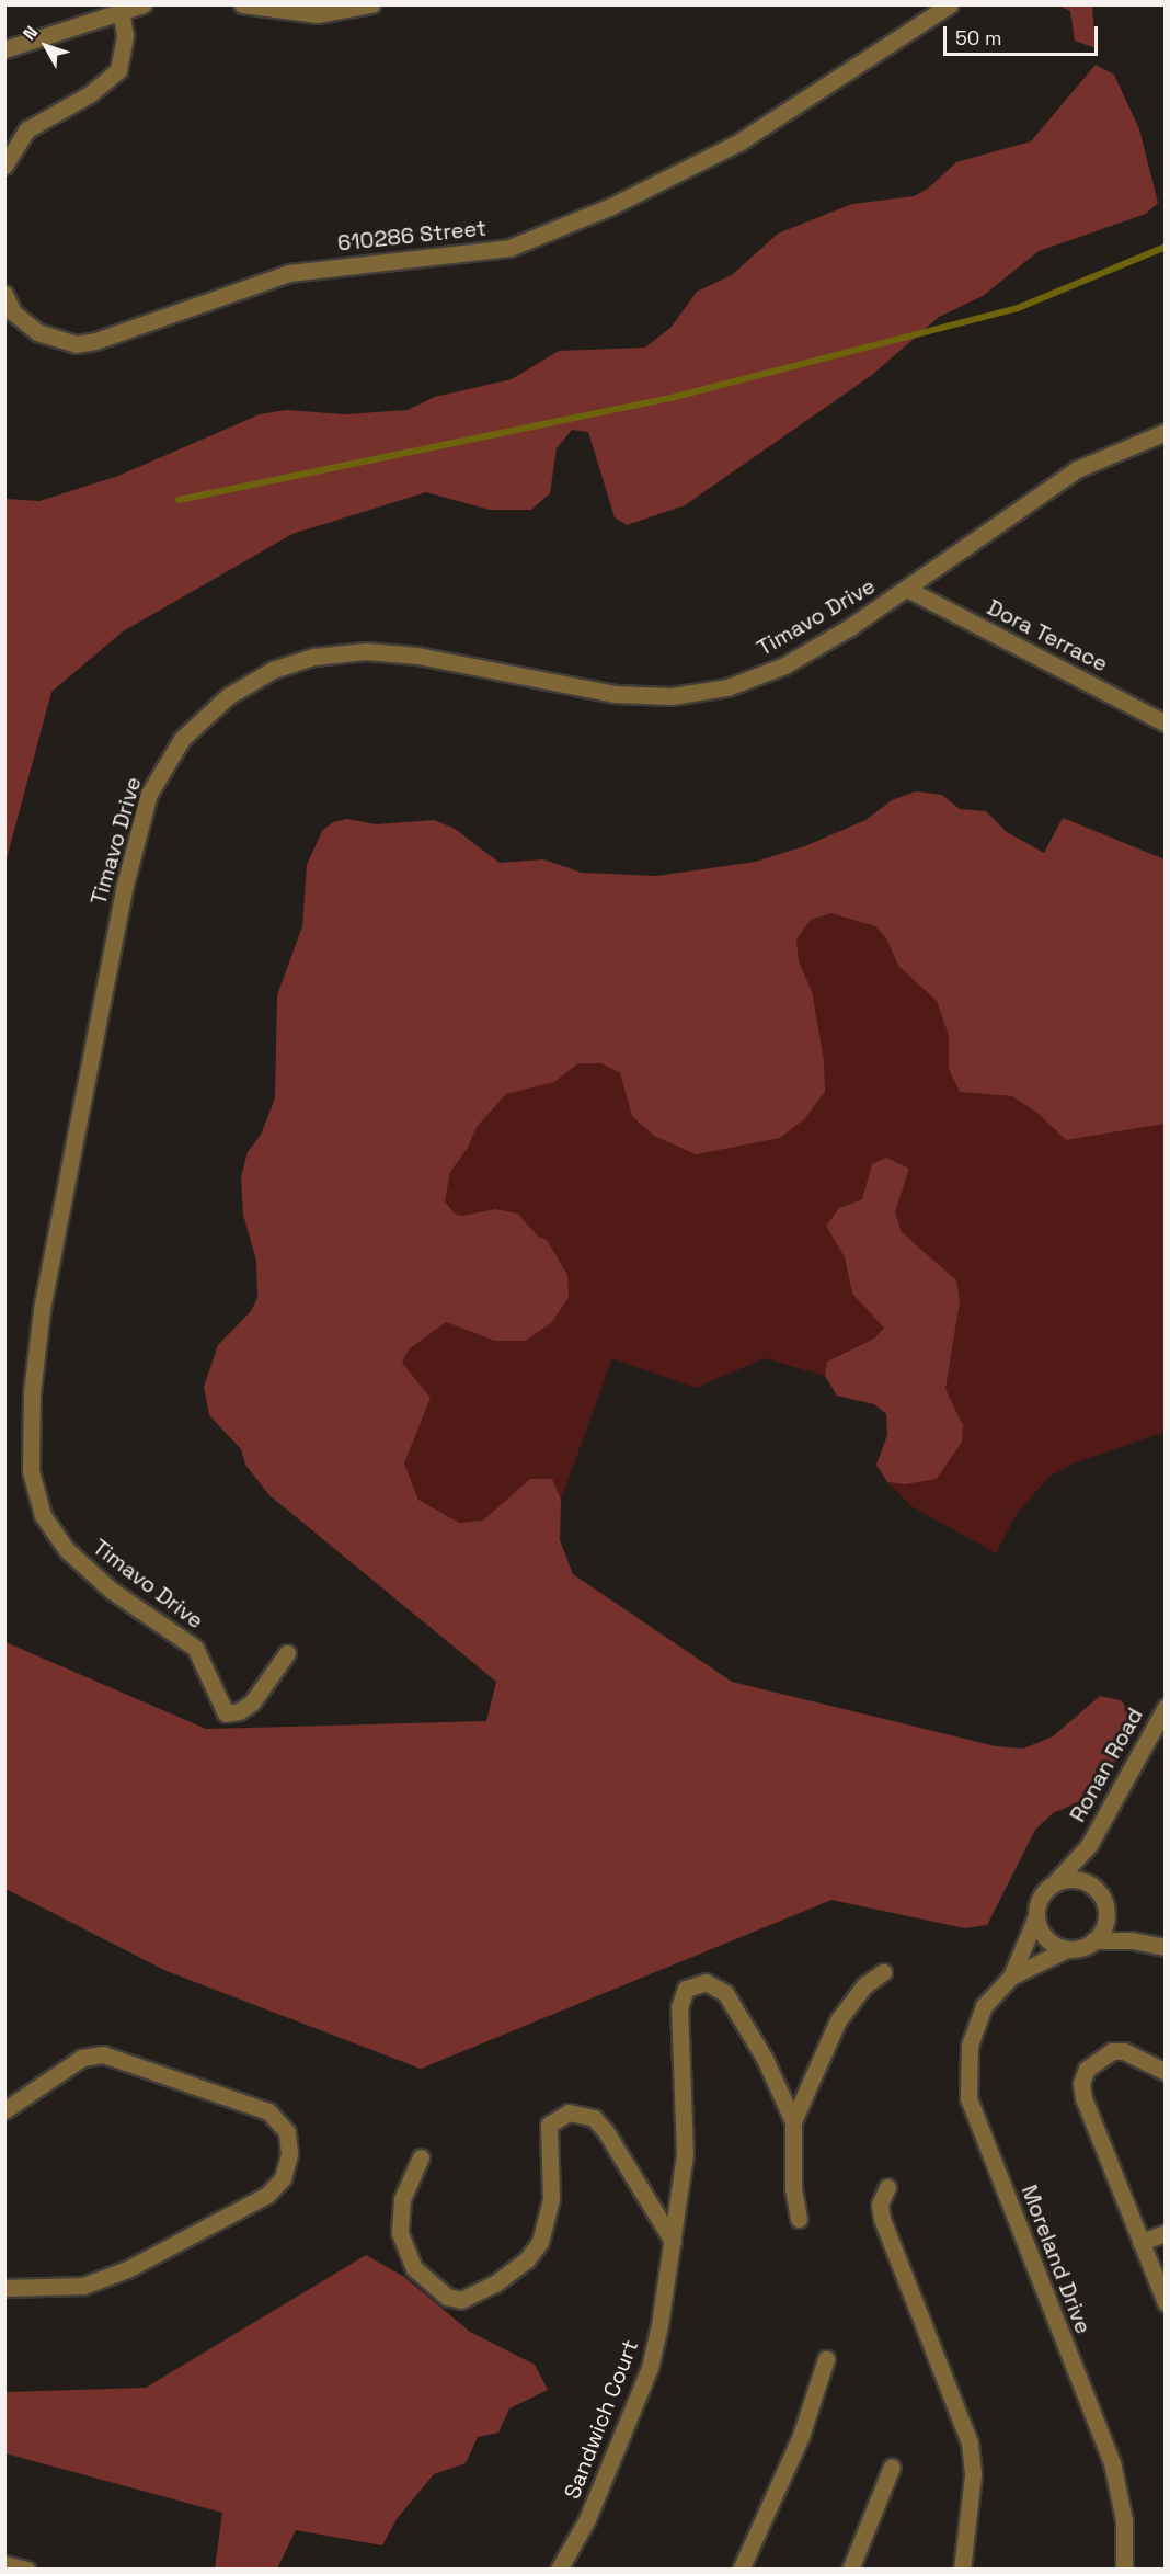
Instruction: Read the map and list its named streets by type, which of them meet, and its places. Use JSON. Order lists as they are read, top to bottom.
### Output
{
  "streets": {
    "street": [
      "610286 Street",
      "Timavo Drive",
      "Dora Terrace",
      "Ronan Road",
      "Moreland Drive",
      "Sandwich Court"
    ]
  },
  "crossings": [
    ["Timavo Drive", "Dora Terrace"],
    ["Ronan Road", "Moreland Drive"]
  ],
  "scale_bar": "50 m",
  "north": "top left"
}
